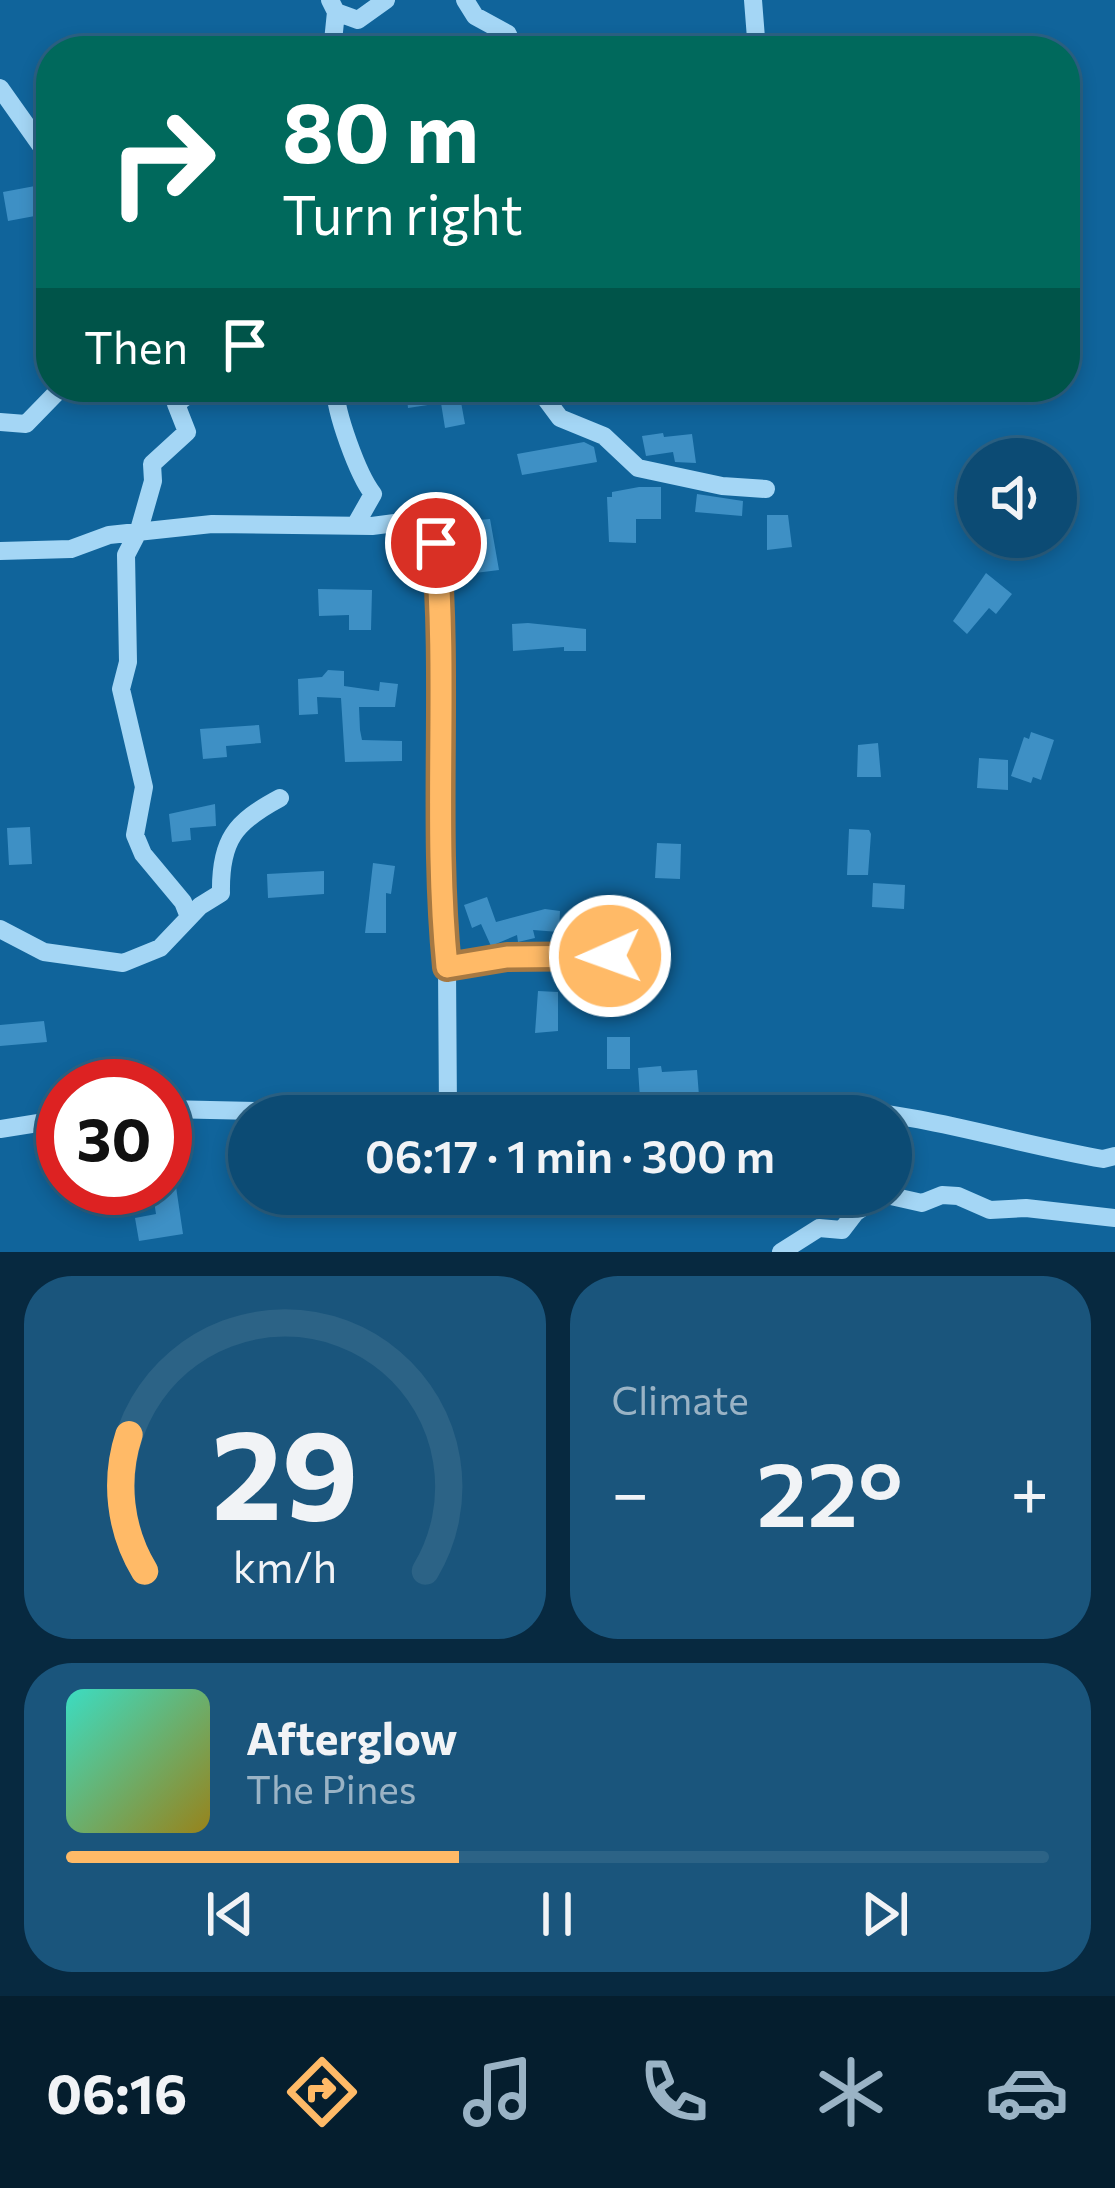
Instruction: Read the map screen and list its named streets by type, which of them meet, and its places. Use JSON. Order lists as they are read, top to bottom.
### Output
{
  "page": {
    "turn": ["80 m", "Turn right"],
    "then": "Then",
    "limit": "30",
    "trip": "06:17 · 1 min · 300 m",
    "tile": "Climate",
    "heat": ["−", "22°", "+"],
    "song": ["Afterglow", "The Pines"],
    "tabs": "06:16",
    "gauge": ["29", "km/h"]
  }
}
